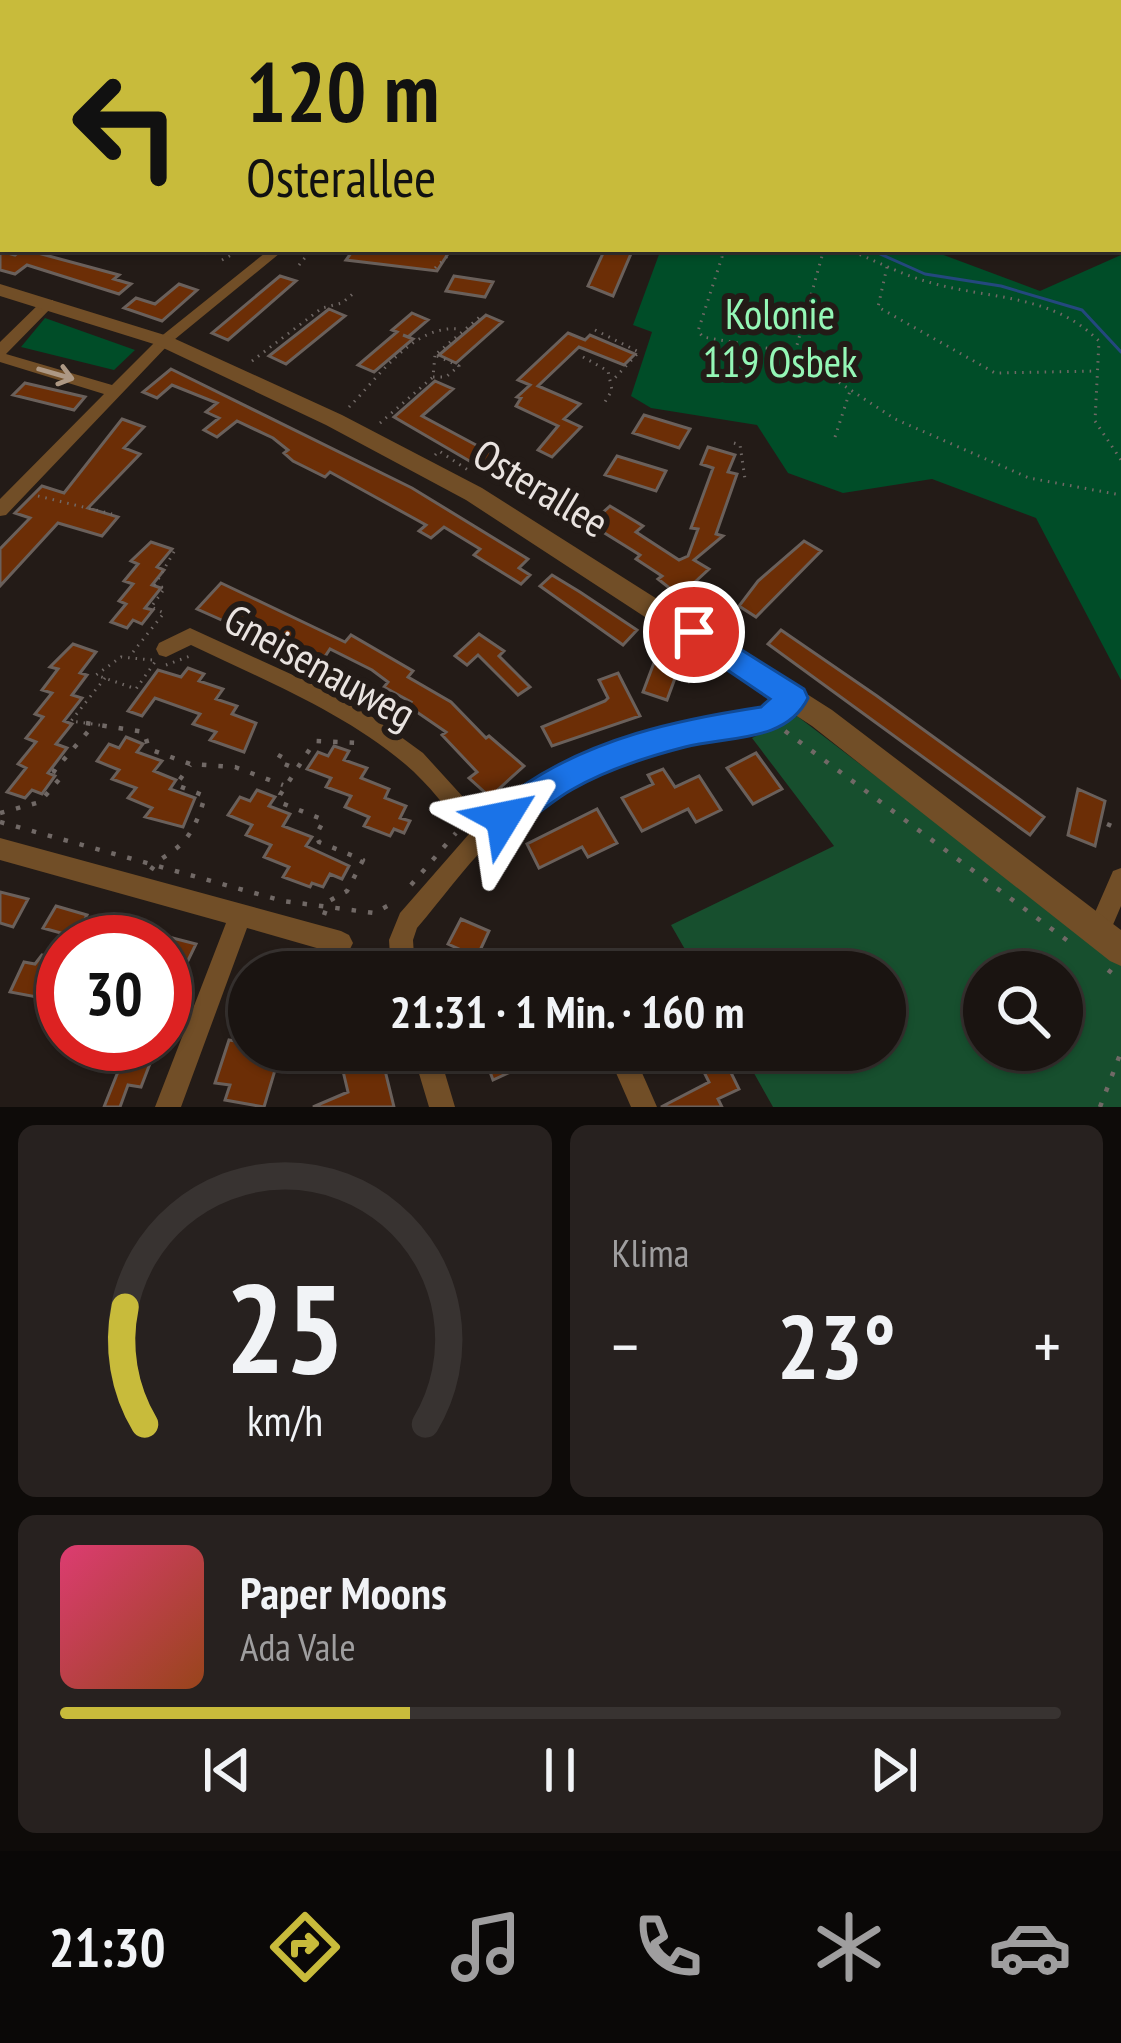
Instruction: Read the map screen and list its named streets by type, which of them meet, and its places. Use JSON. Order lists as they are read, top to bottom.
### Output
{
  "streets": {
    "street": ["Osterallee", "Gneisenauweg"]
  },
  "parks": ["Kolonie 119 Osbek"],
  "page": {
    "turn": ["120 m", "Osterallee"],
    "limit": "30",
    "trip": "21:31 · 1 Min. · 160 m",
    "tile": "Klima",
    "heat": ["−", "23°", "+"],
    "song": ["Paper Moons", "Ada Vale"],
    "tabs": "21:30",
    "gauge": ["25", "km/h"]
  }
}
